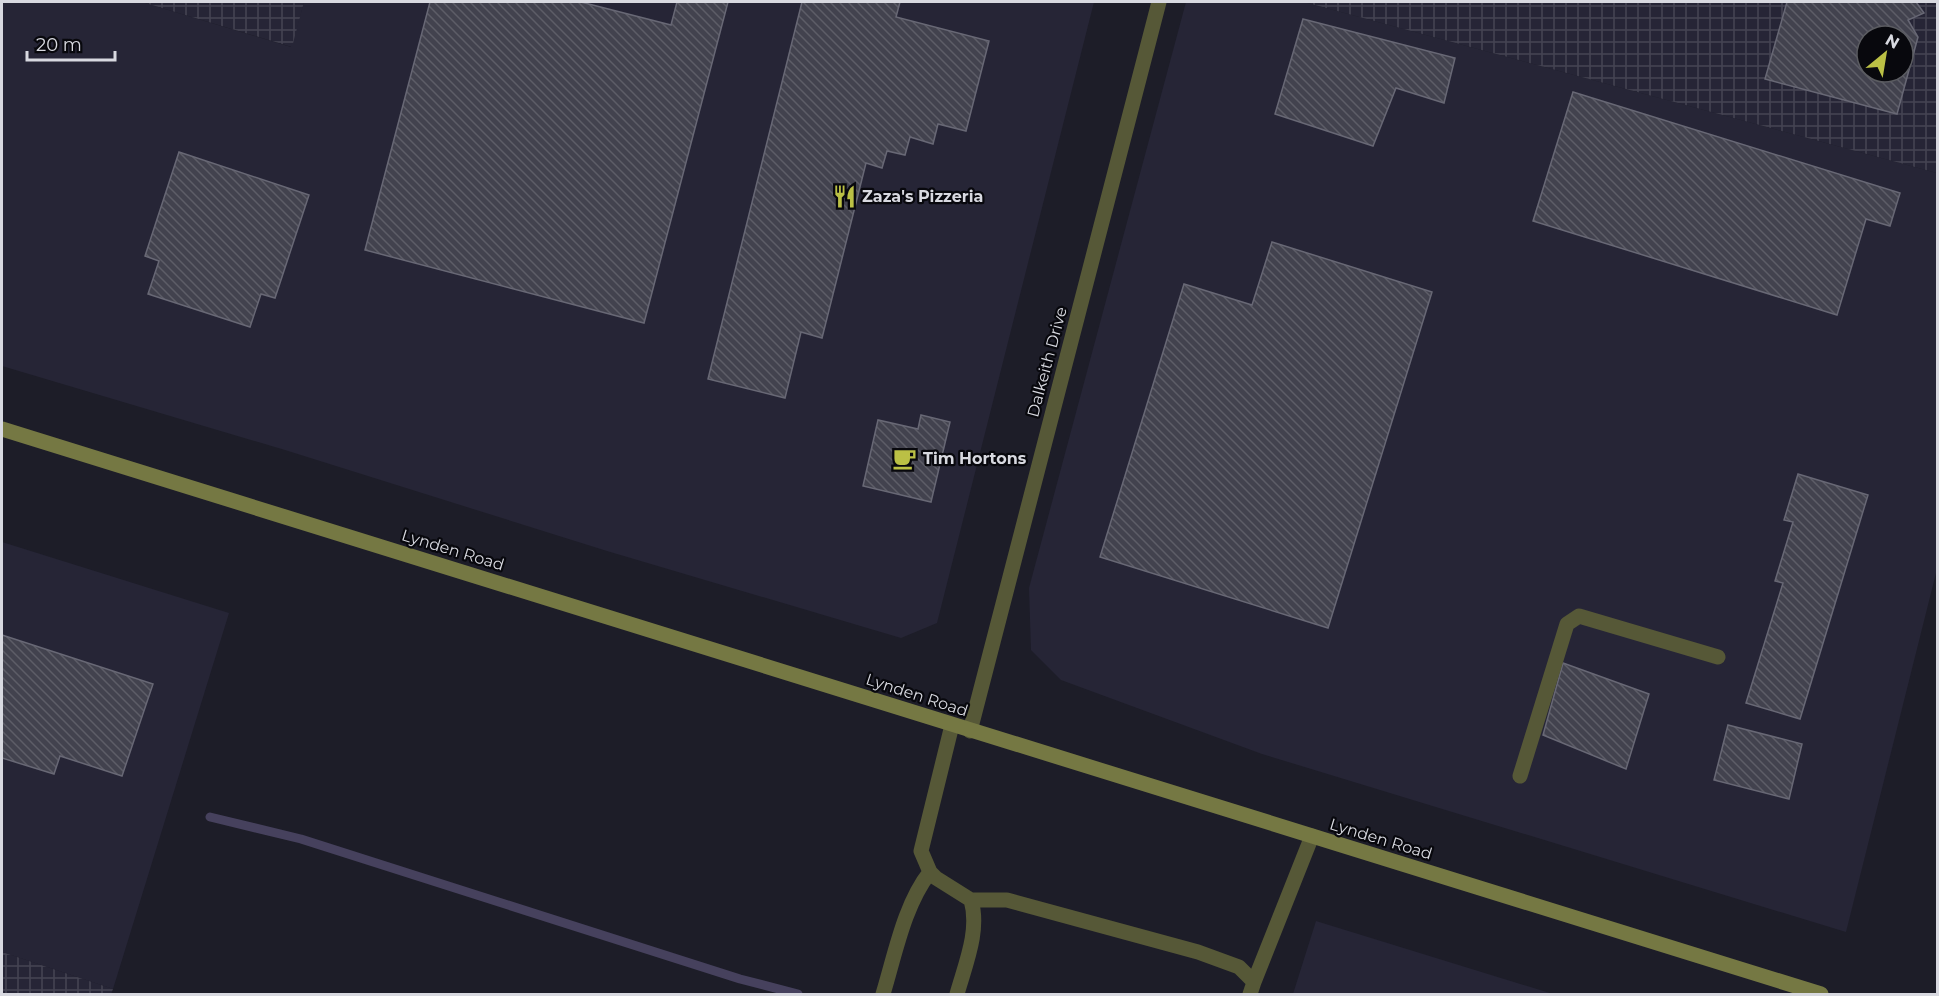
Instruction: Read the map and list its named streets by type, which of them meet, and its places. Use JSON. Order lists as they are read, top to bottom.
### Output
{
  "streets": {
    "main road": ["Lynden Road"],
    "street": ["Dalkeith Drive"]
  },
  "crossings": [
    ["Dalkeith Drive", "Lynden Road"]
  ],
  "places": {
    "restaurant": ["Zaza's Pizzeria"],
    "cafe": ["Tim Hortons"]
  },
  "scale_bar": "20 m",
  "north": "top right"
}
